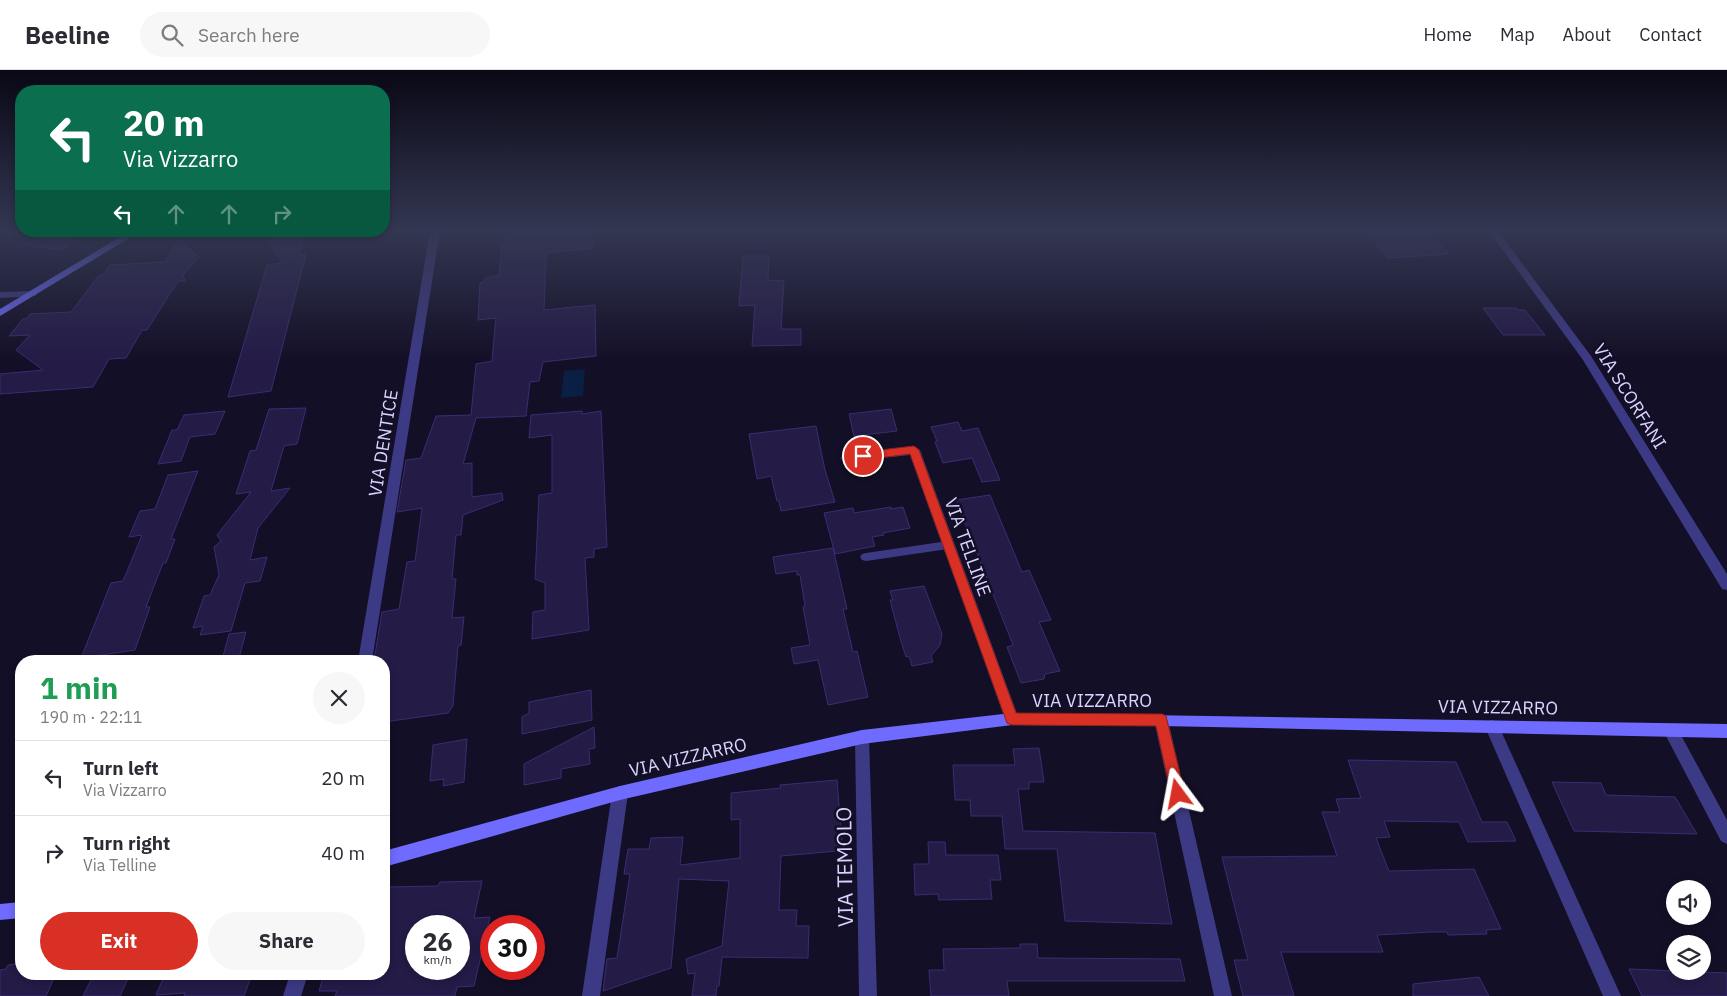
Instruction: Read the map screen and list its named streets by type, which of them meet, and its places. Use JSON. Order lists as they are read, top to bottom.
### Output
{
  "streets": {
    "street": [
      "VIA SCORFANI",
      "VIA DENTICE",
      "VIA TELLINE",
      "VIA VIZZARRO",
      "VIA TEMOLO"
    ]
  },
  "crossings": [
    ["VIA TELLINE", "VIA VIZZARRO"],
    ["VIA VIZZARRO", "VIA TEMOLO"]
  ],
  "page": {
    "header": "Beeline",
    "search": "Search here",
    "nav": [
      "Home",
      "Map",
      "About",
      "Contact"
    ],
    "turn": ["20 m", "Via Vizzarro"],
    "heading": ["1 min", "190 m · 22:11"],
    "list": [
      {
        "name": "Turn left",
        "note": "Via Vizzarro",
        "value": "20 m"
      },
      {
        "name": "Turn right",
        "note": "Via Telline",
        "value": "40 m"
      }
    ],
    "buttons": ["Exit", "Share"],
    "speed": "26 km/h",
    "limit": "30"
  }
}
